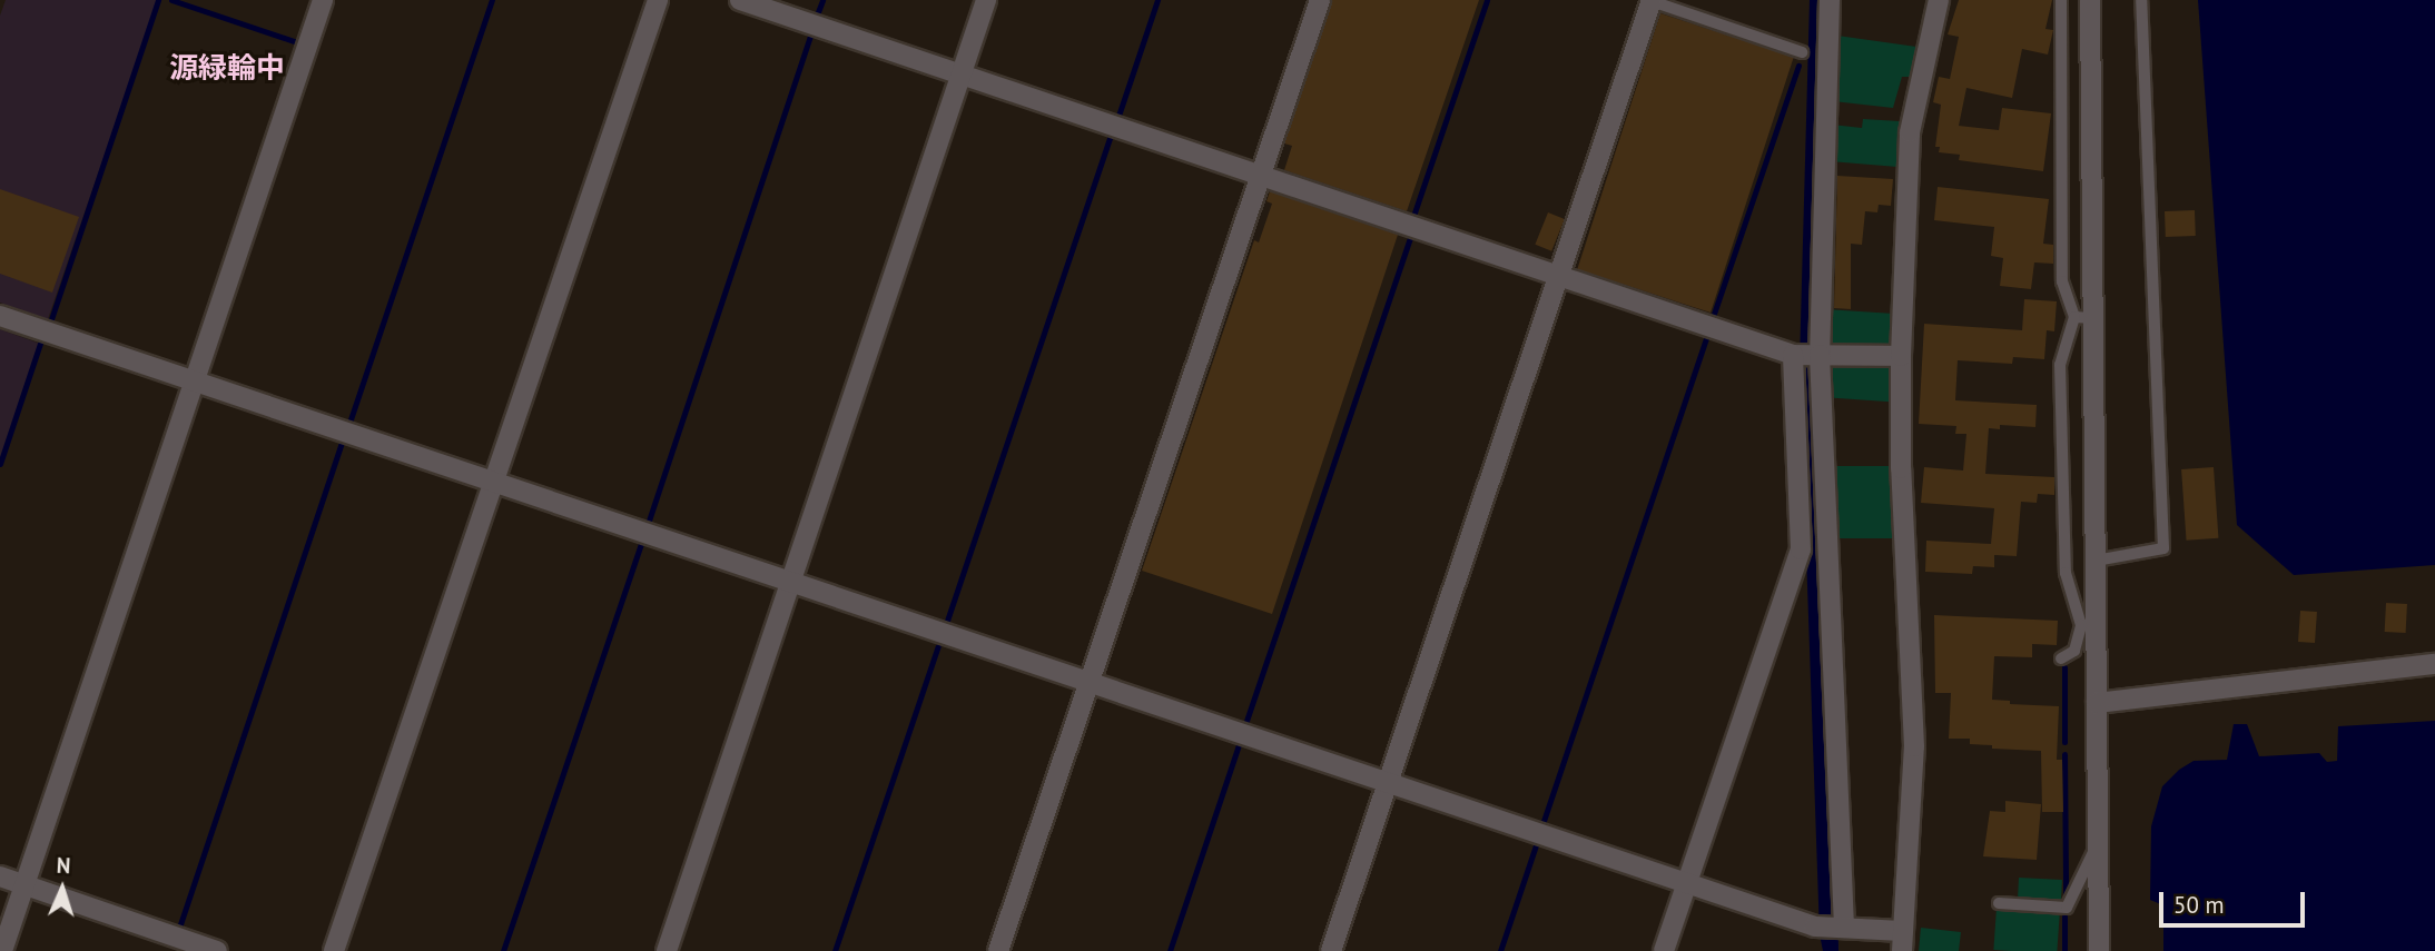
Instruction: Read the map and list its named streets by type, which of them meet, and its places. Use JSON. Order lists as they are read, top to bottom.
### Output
{
  "districts": ["源緑輪中"],
  "scale_bar": "50 m",
  "north": "top"
}
